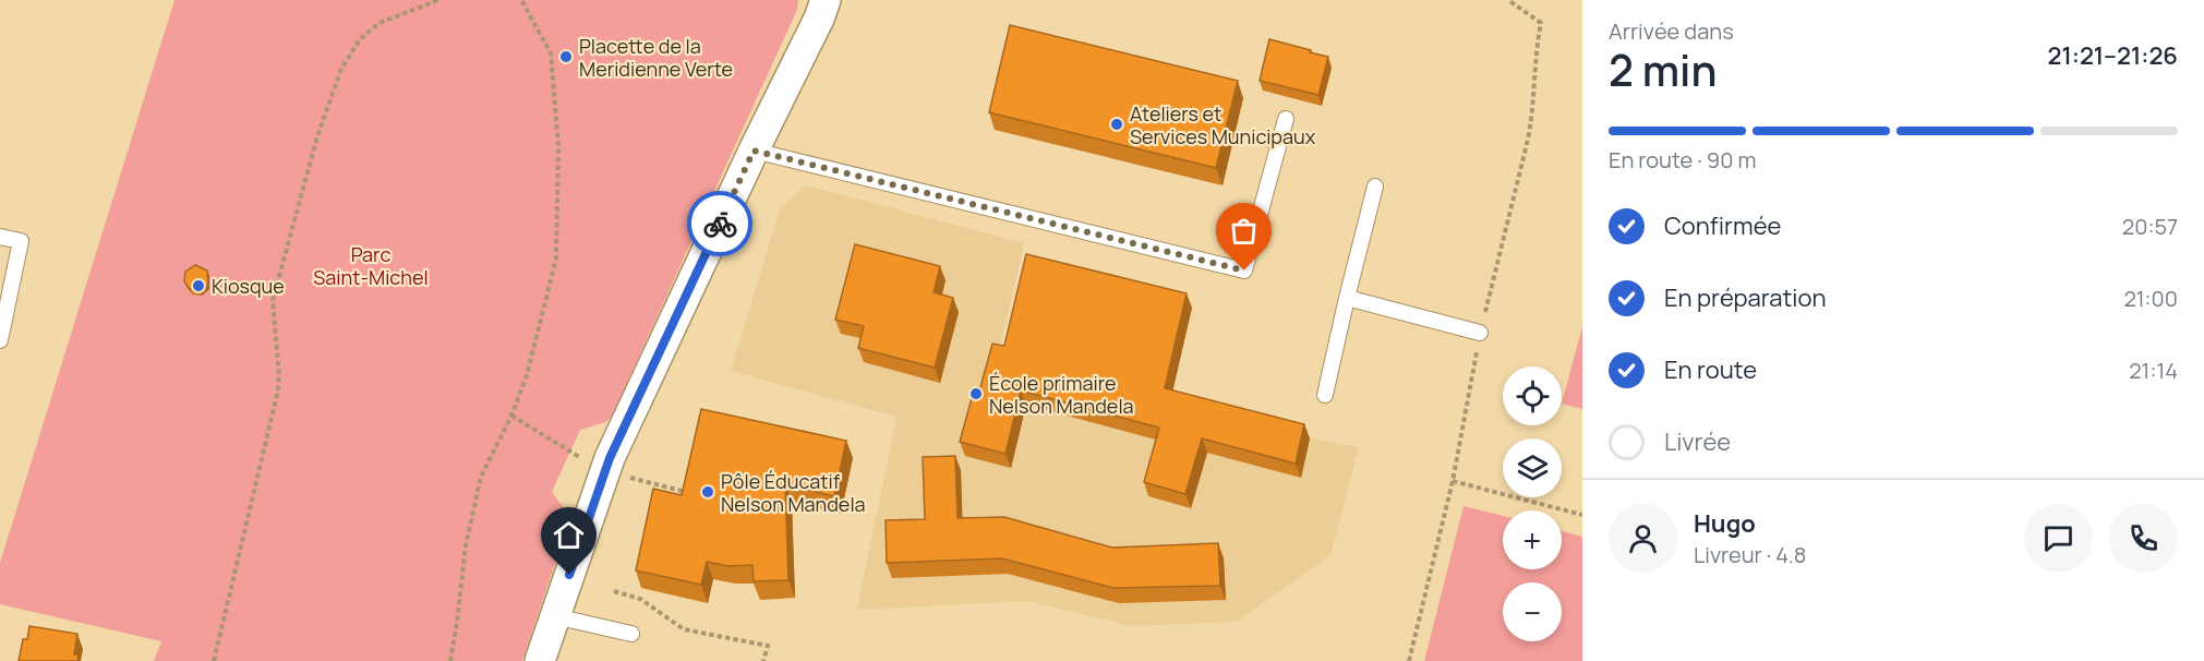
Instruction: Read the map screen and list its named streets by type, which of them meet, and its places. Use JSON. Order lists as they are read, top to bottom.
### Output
{
  "parks": ["Parc Saint-Michel"],
  "places": [
    "Placette de la Meridienne Verte",
    "Ateliers et Services Municipaux",
    "Kiosque",
    "École primaire Nelson Mandela",
    "Pôle Éducatif Nelson Mandela"
  ],
  "page": {
    "heading": ["2 min", "Arrivée dans", "21:21–21:26"],
    "panel": ["Hugo", "Livreur · 4.8"],
    "bar": "En route · 90 m",
    "list": [
      ["Confirmée", "20:57"],
      ["En préparation", "21:00"],
      ["En route", "21:14"],
      "Livrée"
    ],
    "map_buttons": ["+", "−"]
  }
}
